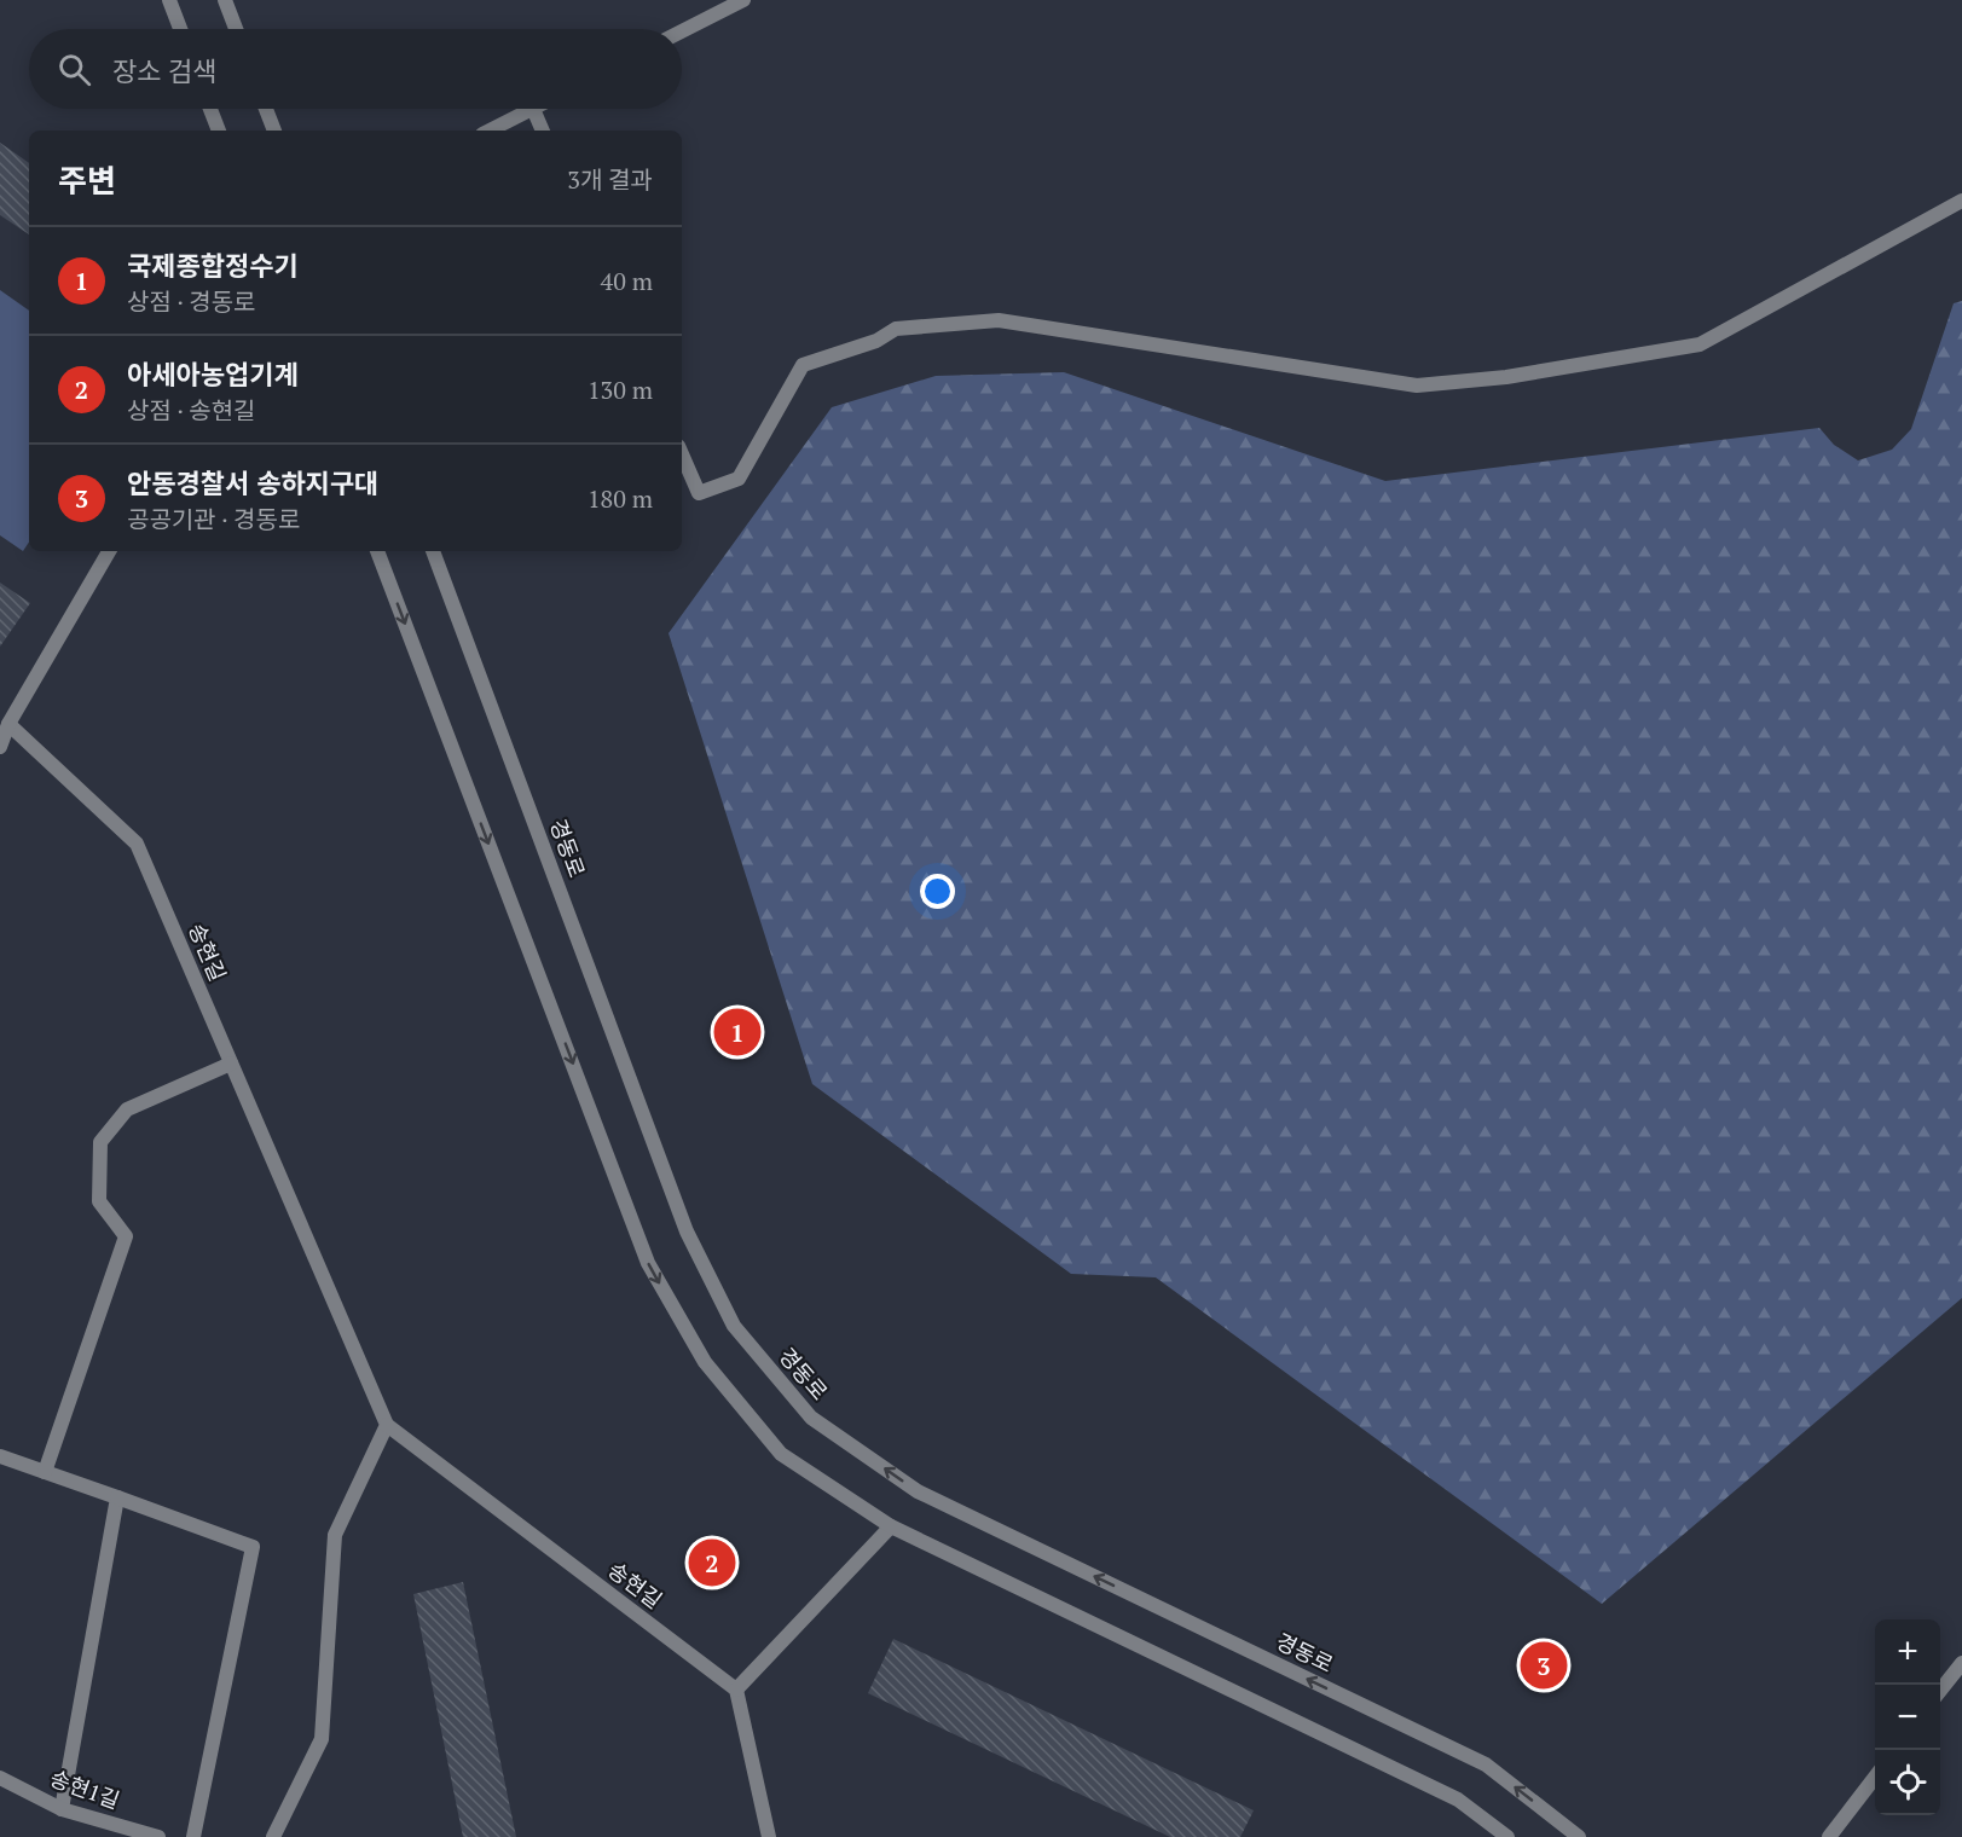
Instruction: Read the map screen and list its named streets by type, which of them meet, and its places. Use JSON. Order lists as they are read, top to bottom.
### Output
{
  "streets": {
    "street": ["경동로", "송현길", "송현1길"]
  },
  "page": {
    "search": "장소 검색",
    "heading": ["주변", "3개 결과"],
    "list": [
      {
        "mark": "1",
        "name": "국제종합정수기",
        "note": "상점 · 경동로",
        "value": "40 m"
      },
      {
        "mark": "2",
        "name": "아세아농업기계",
        "note": "상점 · 송현길",
        "value": "130 m"
      },
      {
        "mark": "3",
        "name": "안동경찰서 송하지구대",
        "note": "공공기관 · 경동로",
        "value": "180 m"
      }
    ],
    "pins": ["1", "2", "3"],
    "map_buttons": ["+", "−"]
  }
}
